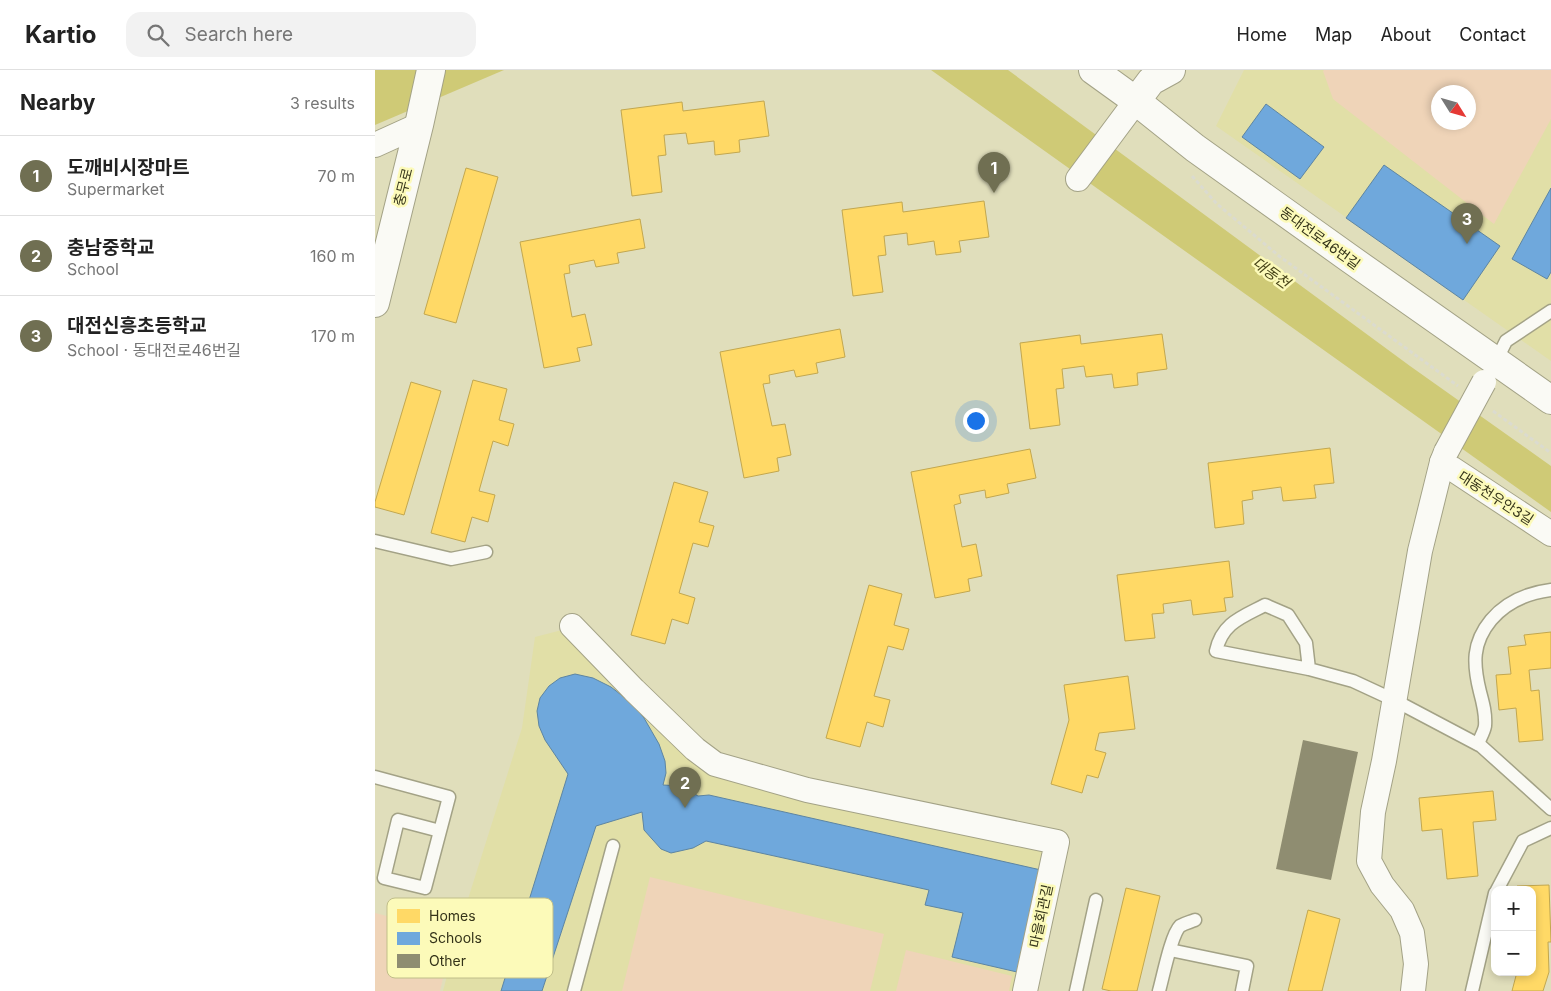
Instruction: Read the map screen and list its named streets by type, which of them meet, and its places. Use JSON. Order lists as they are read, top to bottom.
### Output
{
  "streets": {
    "street": [
      "충무로",
      "동대전로46번길",
      "대동천우안3길",
      "마을회관길"
    ]
  },
  "water": ["대동천"],
  "legend": ["Homes", "Schools", "Other"],
  "north": "bottom right",
  "page": {
    "header": "Kartio",
    "search": "Search here",
    "nav": [
      "Home",
      "Map",
      "About",
      "Contact"
    ],
    "heading": ["Nearby", "3 results"],
    "list": [
      {
        "mark": "1",
        "name": "도깨비시장마트",
        "note": "Supermarket",
        "value": "70 m"
      },
      {
        "mark": "2",
        "name": "충남중학교",
        "note": "School",
        "value": "160 m"
      },
      {
        "mark": "3",
        "name": "대전신흥초등학교",
        "note": "School · 동대전로46번길",
        "value": "170 m"
      }
    ],
    "pins": ["1", "3", "2"],
    "map_buttons": ["+", "−"]
  }
}
